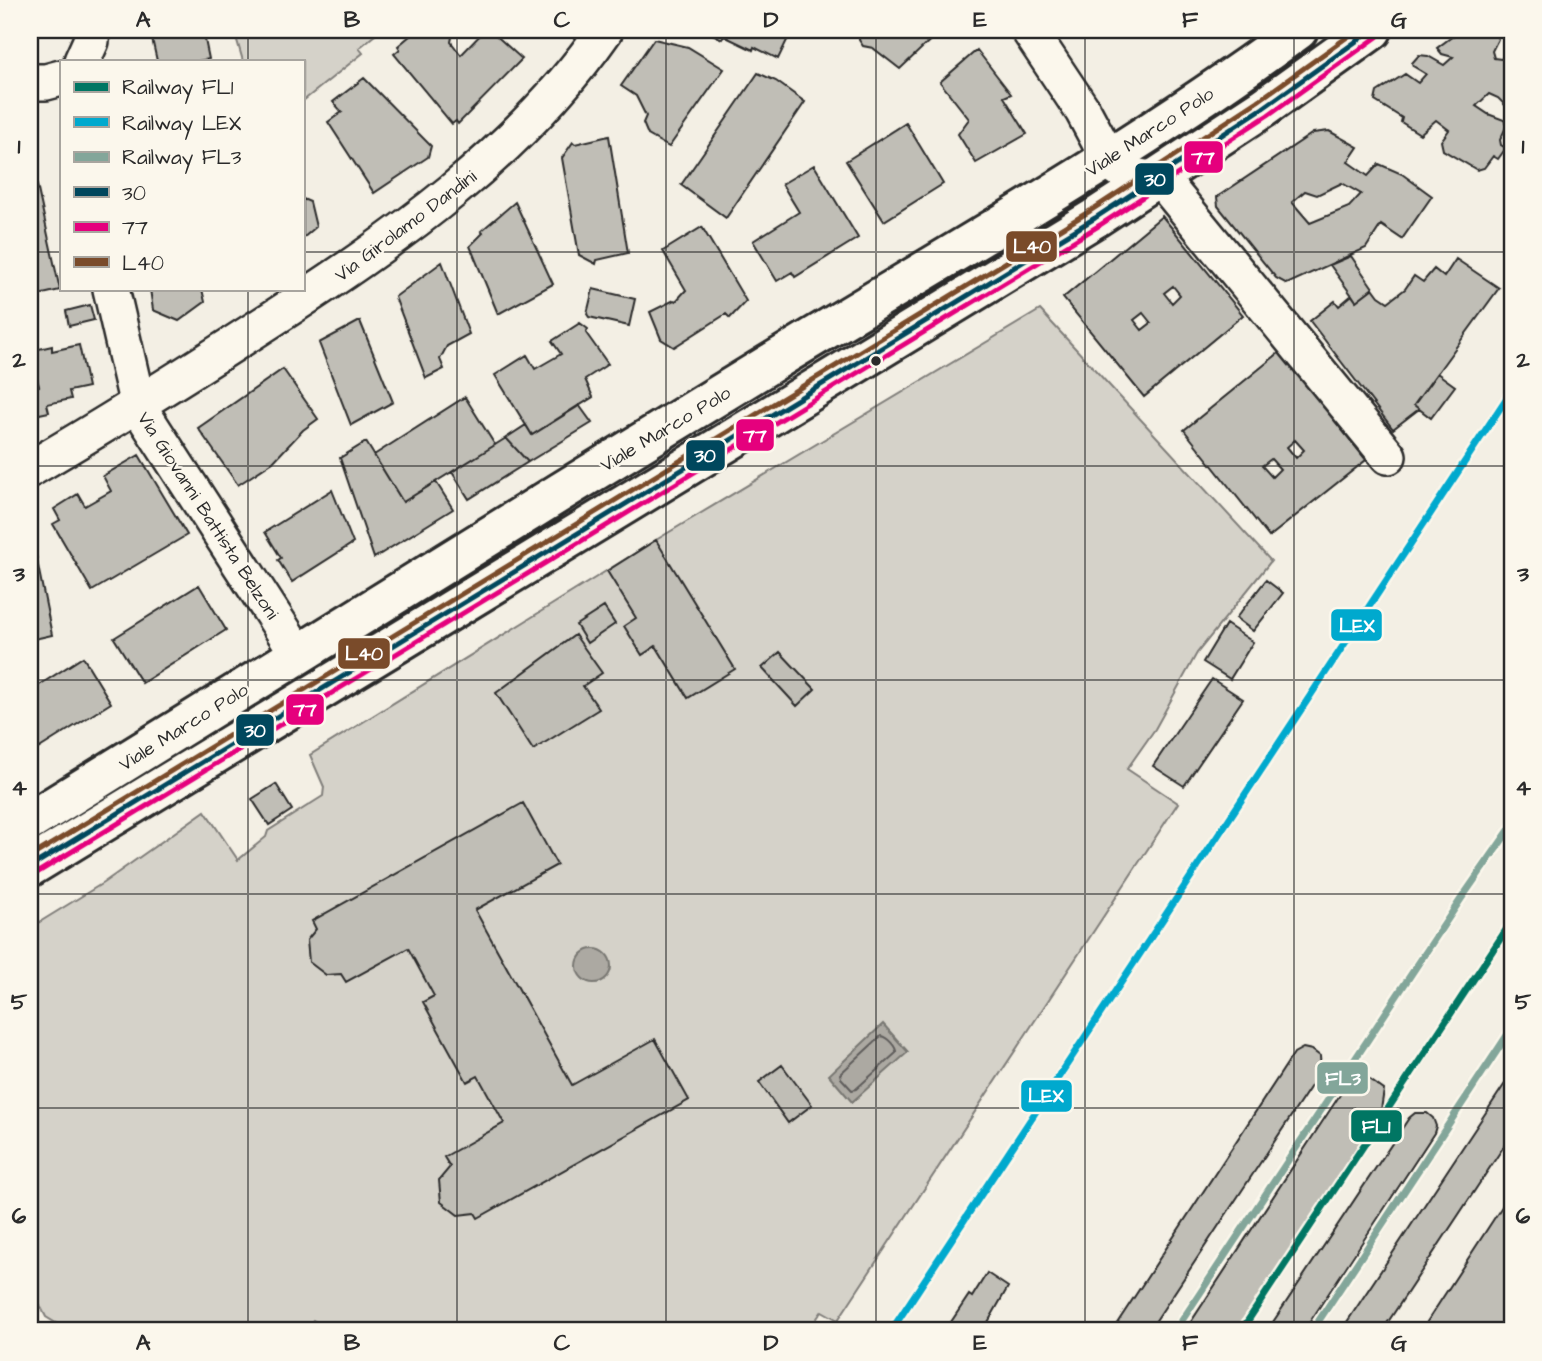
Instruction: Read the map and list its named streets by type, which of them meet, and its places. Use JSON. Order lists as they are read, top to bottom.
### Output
{
  "streets": {
    "main road": ["Viale Marco Polo"],
    "street": ["Via Girolamo Dandini", "Via Giovanni Battista Belzoni"]
  },
  "crossings": [
    ["Viale Marco Polo", "Via Giovanni Battista Belzoni"],
    ["Via Girolamo Dandini", "Via Giovanni Battista Belzoni"]
  ],
  "lines": [
    "transit line 30",
    "transit line L40",
    "transit line 77",
    "rail line LEX",
    "rail line FL3",
    "rail line FL1"
  ],
  "legend": [
    "Railway FL1",
    "Railway LEX",
    "Railway FL3",
    "30",
    "77",
    "L40"
  ],
  "grid": {
    "columns": [
      "A",
      "B",
      "C",
      "D",
      "E",
      "F",
      "G"
    ],
    "rows": [
      "1",
      "2",
      "3",
      "4",
      "5",
      "6"
    ]
  }
}
